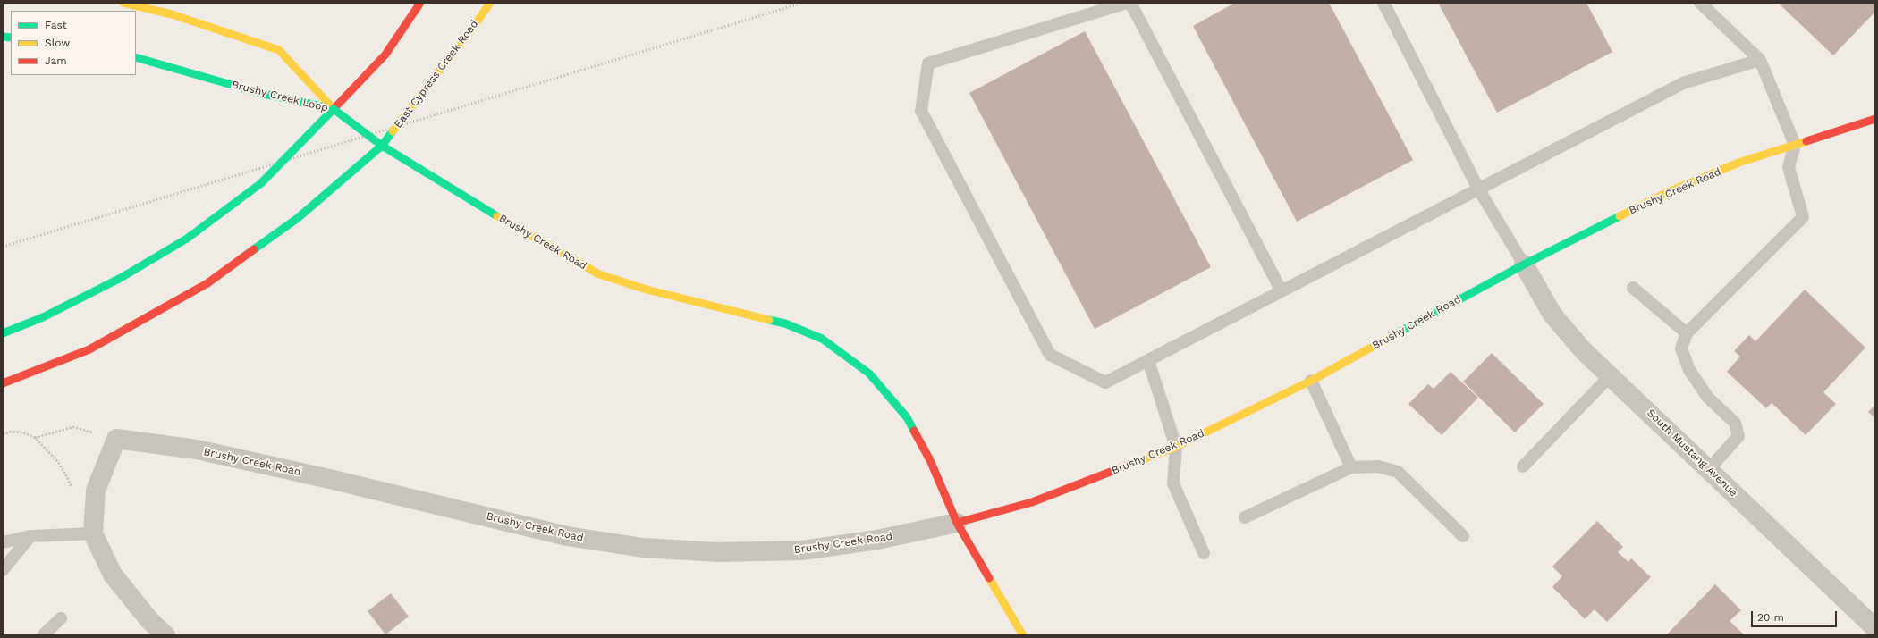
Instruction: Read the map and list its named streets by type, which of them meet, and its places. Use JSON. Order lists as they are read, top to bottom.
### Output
{
  "streets": {
    "street": [
      "East Cypress Creek Road",
      "Brushy Creek Loop",
      "Brushy Creek Road",
      "South Mustang Avenue"
    ]
  },
  "crossings": [
    ["East Cypress Creek Road", "Brushy Creek Road"],
    ["Brushy Creek Loop", "Brushy Creek Road"],
    ["Brushy Creek Road", "South Mustang Avenue"]
  ],
  "legend": ["Fast", "Slow", "Jam"],
  "scale_bar": "20 m"
}
